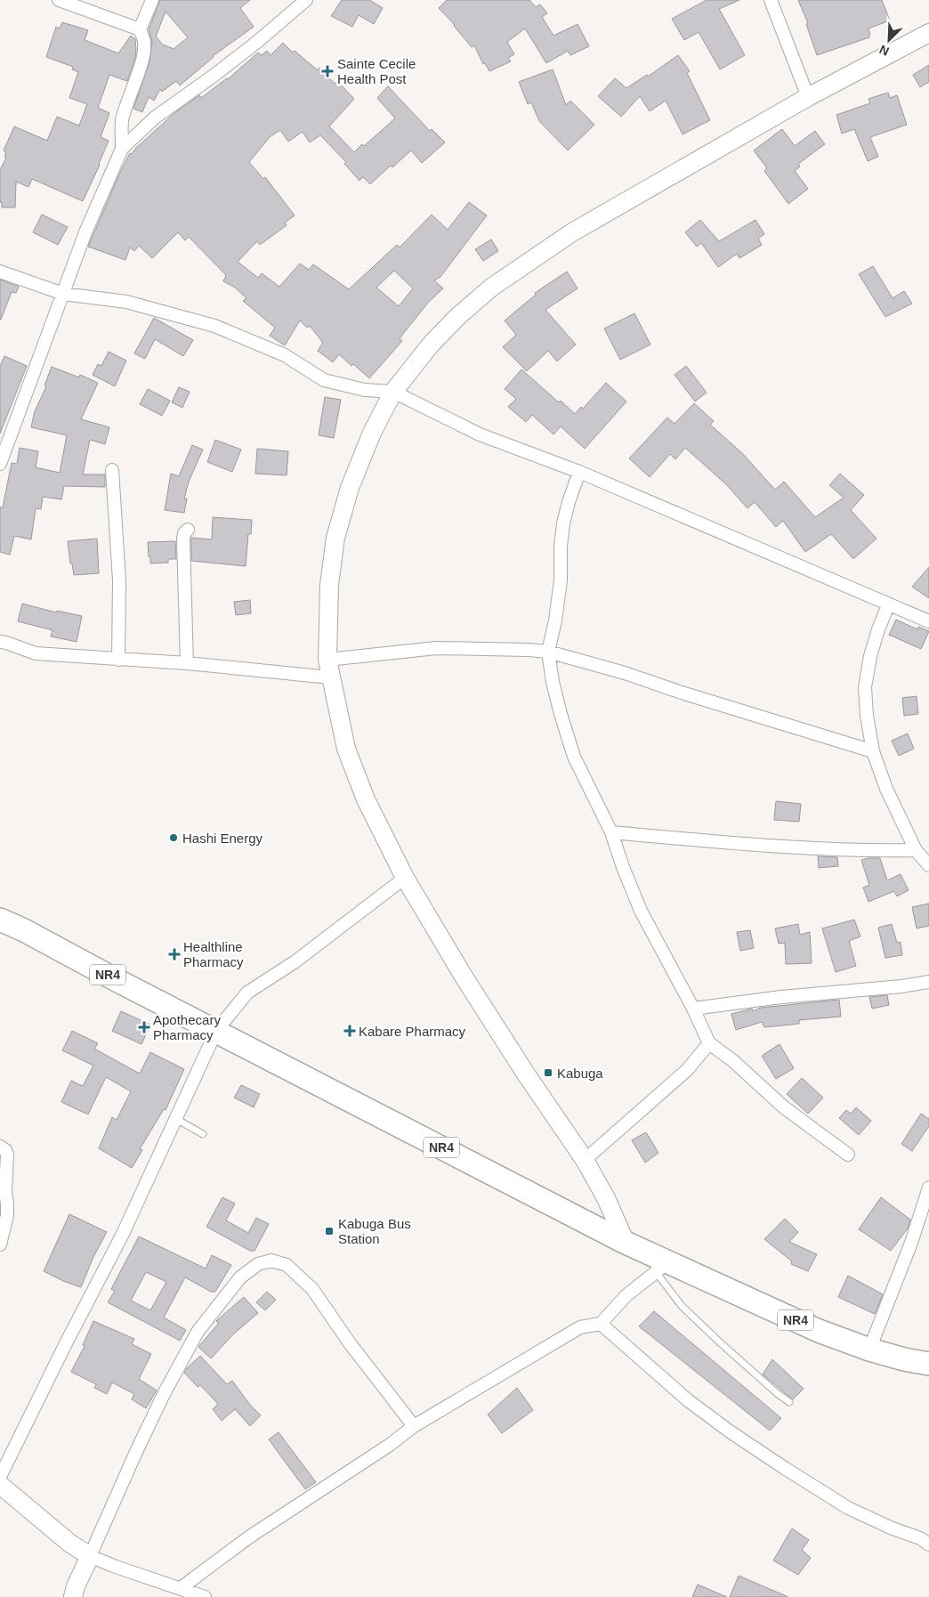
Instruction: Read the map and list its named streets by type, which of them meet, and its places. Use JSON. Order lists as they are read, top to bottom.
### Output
{
  "streets": {
    "highway": ["NR4"]
  },
  "places": {
    "health": [
      "Sainte Cecile Health Post",
      "Healthline Pharmacy",
      "Apothecary Pharmacy",
      "Kabare Pharmacy"
    ],
    "other": ["Hashi Energy"],
    "transit": ["Kabuga", "Kabuga Bus Station"]
  },
  "north": "bottom left"
}
